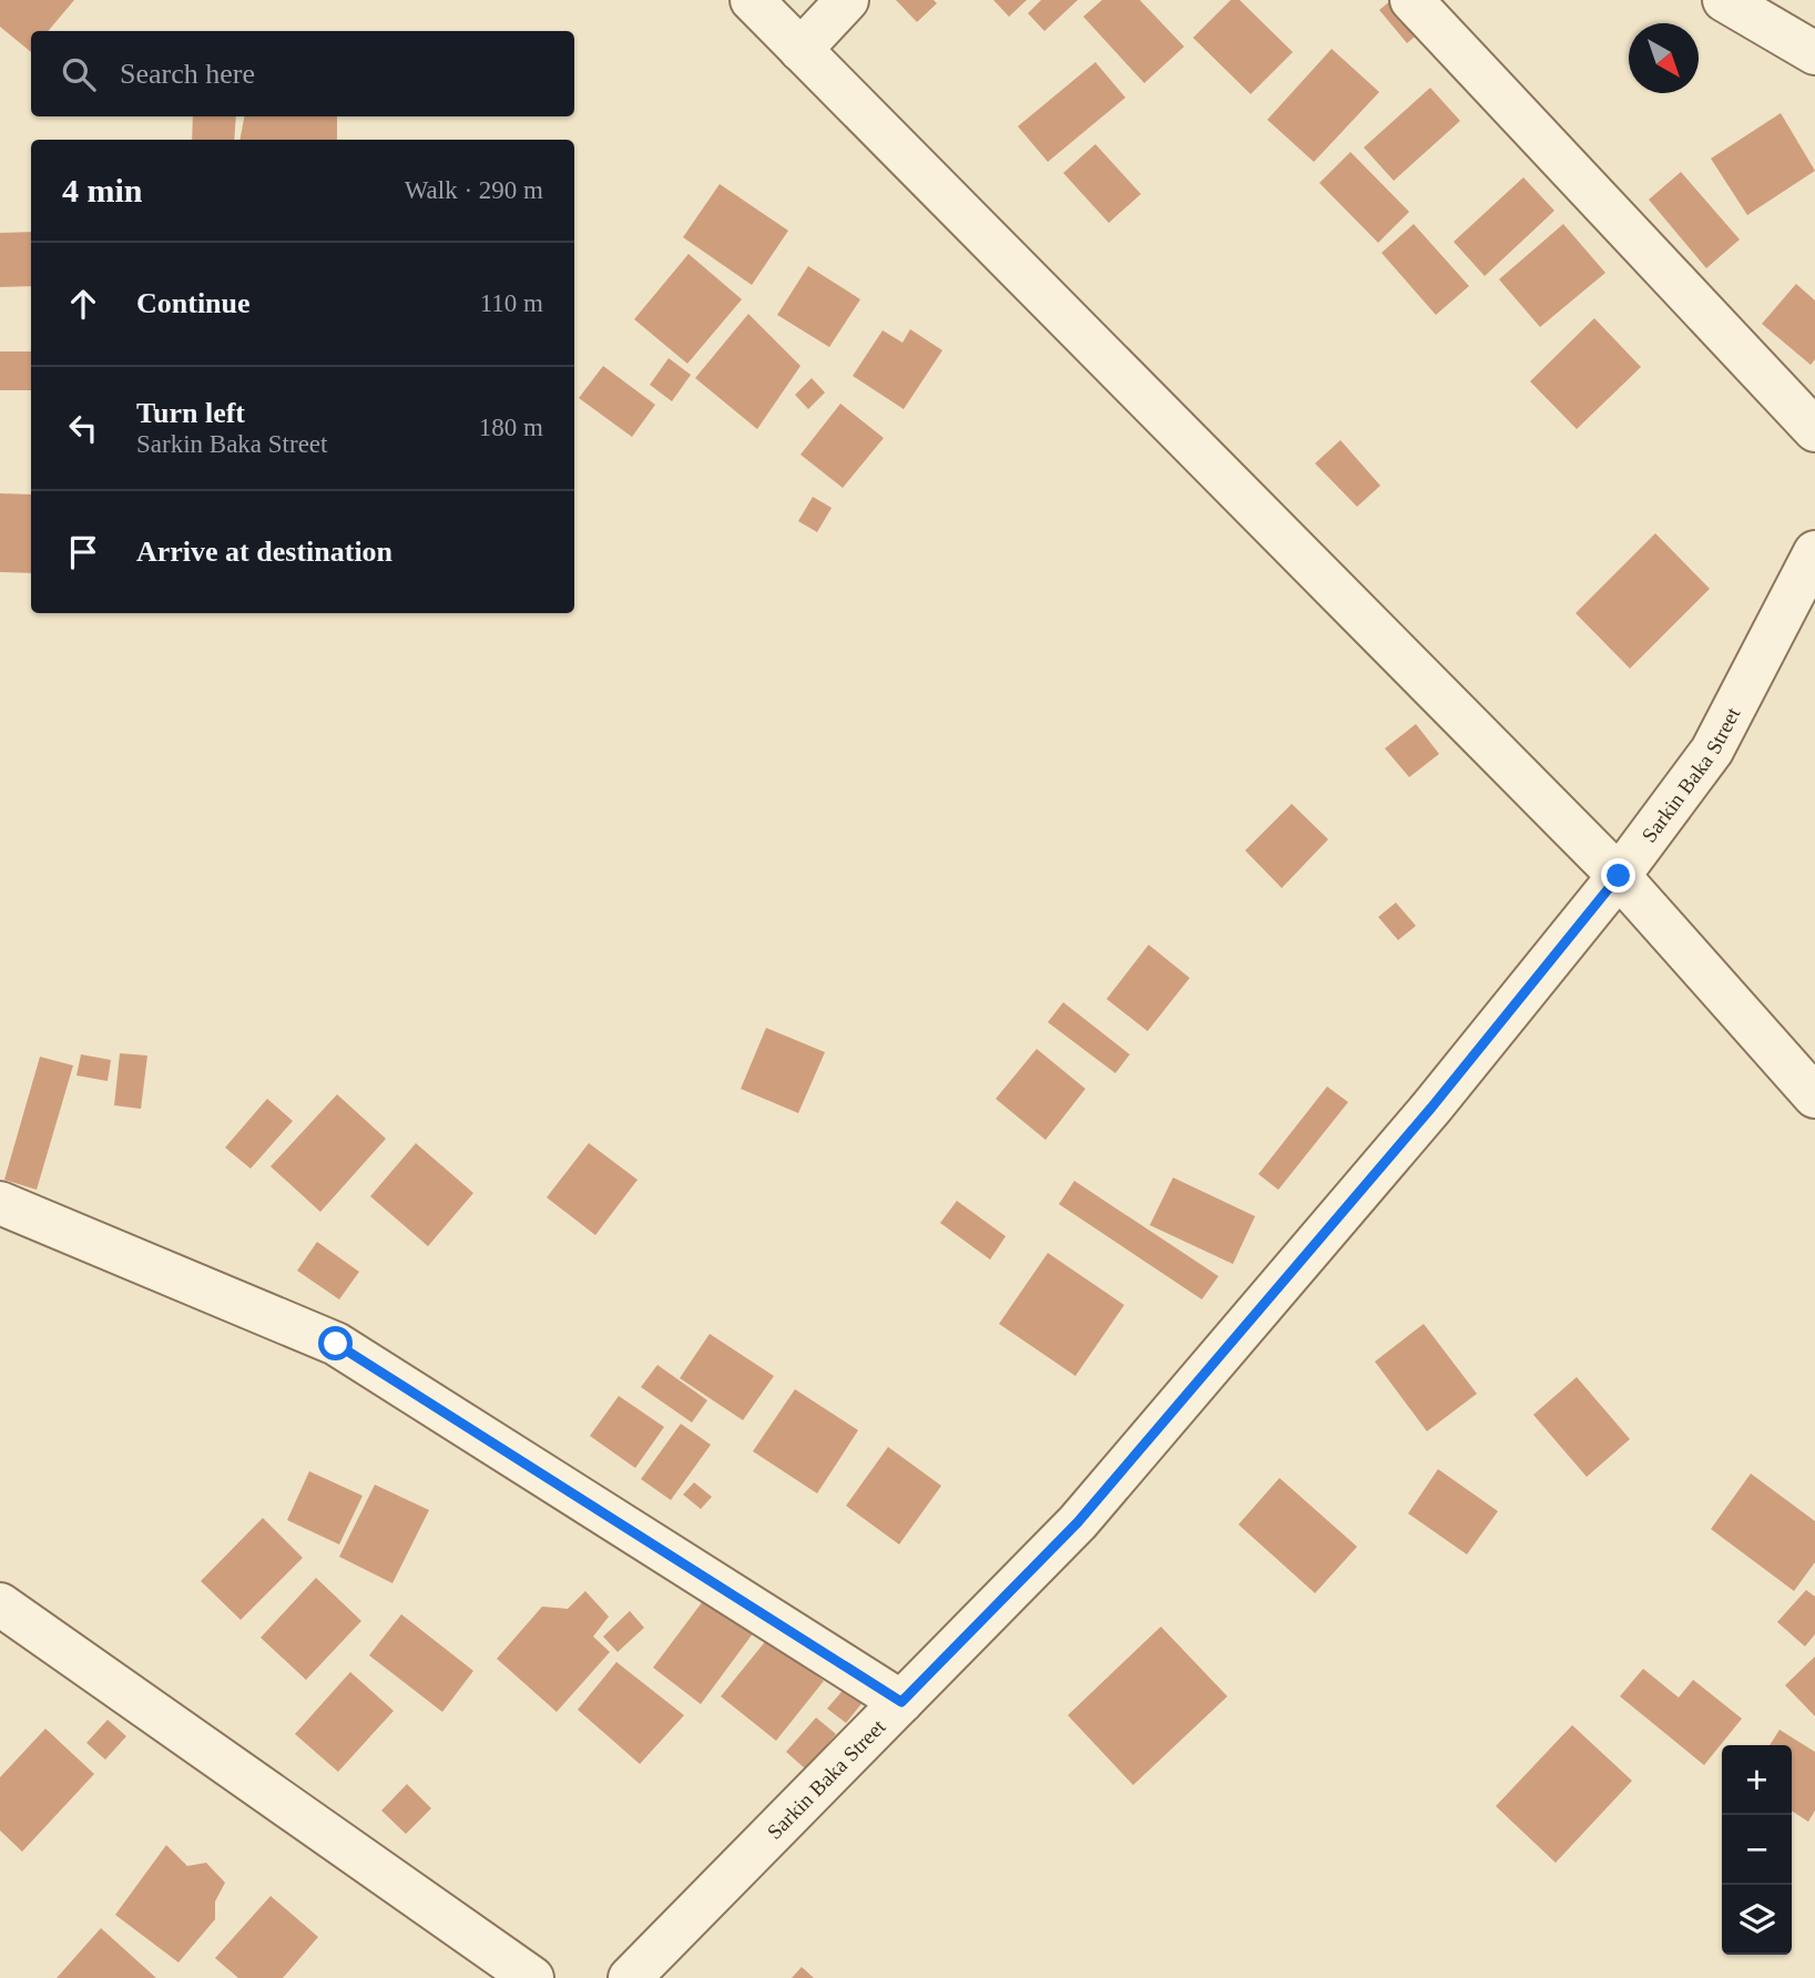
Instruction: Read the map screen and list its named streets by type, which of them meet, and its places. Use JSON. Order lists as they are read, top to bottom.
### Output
{
  "streets": {
    "street": ["Sarkin Baka Street"]
  },
  "north": "bottom right",
  "page": {
    "search": "Search here",
    "heading": ["4 min", "Walk · 290 m"],
    "list": [
      ["Continue", "110 m"],
      ["Turn left", "Sarkin Baka Street", "180 m"],
      "Arrive at destination"
    ],
    "map_buttons": ["+", "−"]
  }
}
